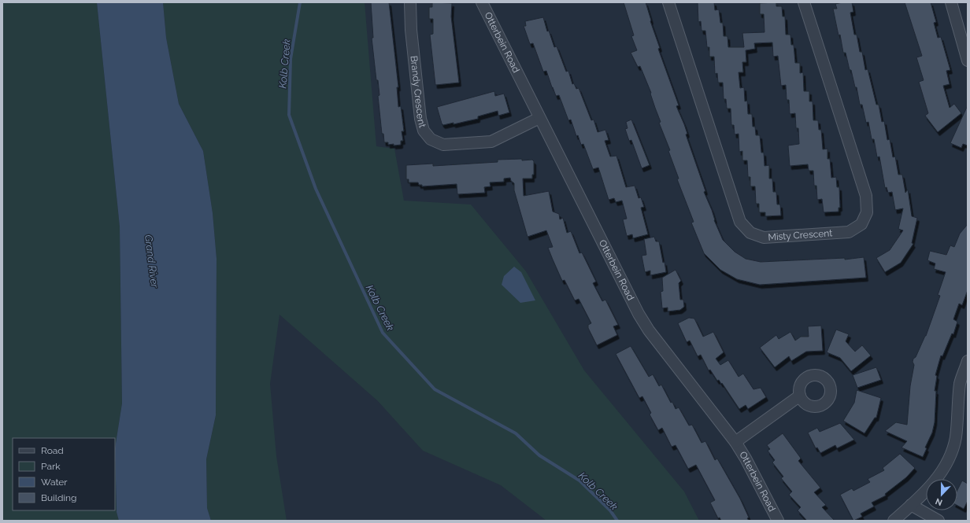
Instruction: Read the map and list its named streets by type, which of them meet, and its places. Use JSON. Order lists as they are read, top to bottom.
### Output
{
  "streets": {
    "street": ["Otterbein Road", "Brandy Crescent", "Misty Crescent"]
  },
  "crossings": [
    ["Otterbein Road", "Brandy Crescent"]
  ],
  "water": ["Kolb Creek", "Grand River"],
  "legend": [
    "Road",
    "Park",
    "Water",
    "Building"
  ],
  "north": "bottom"
}
